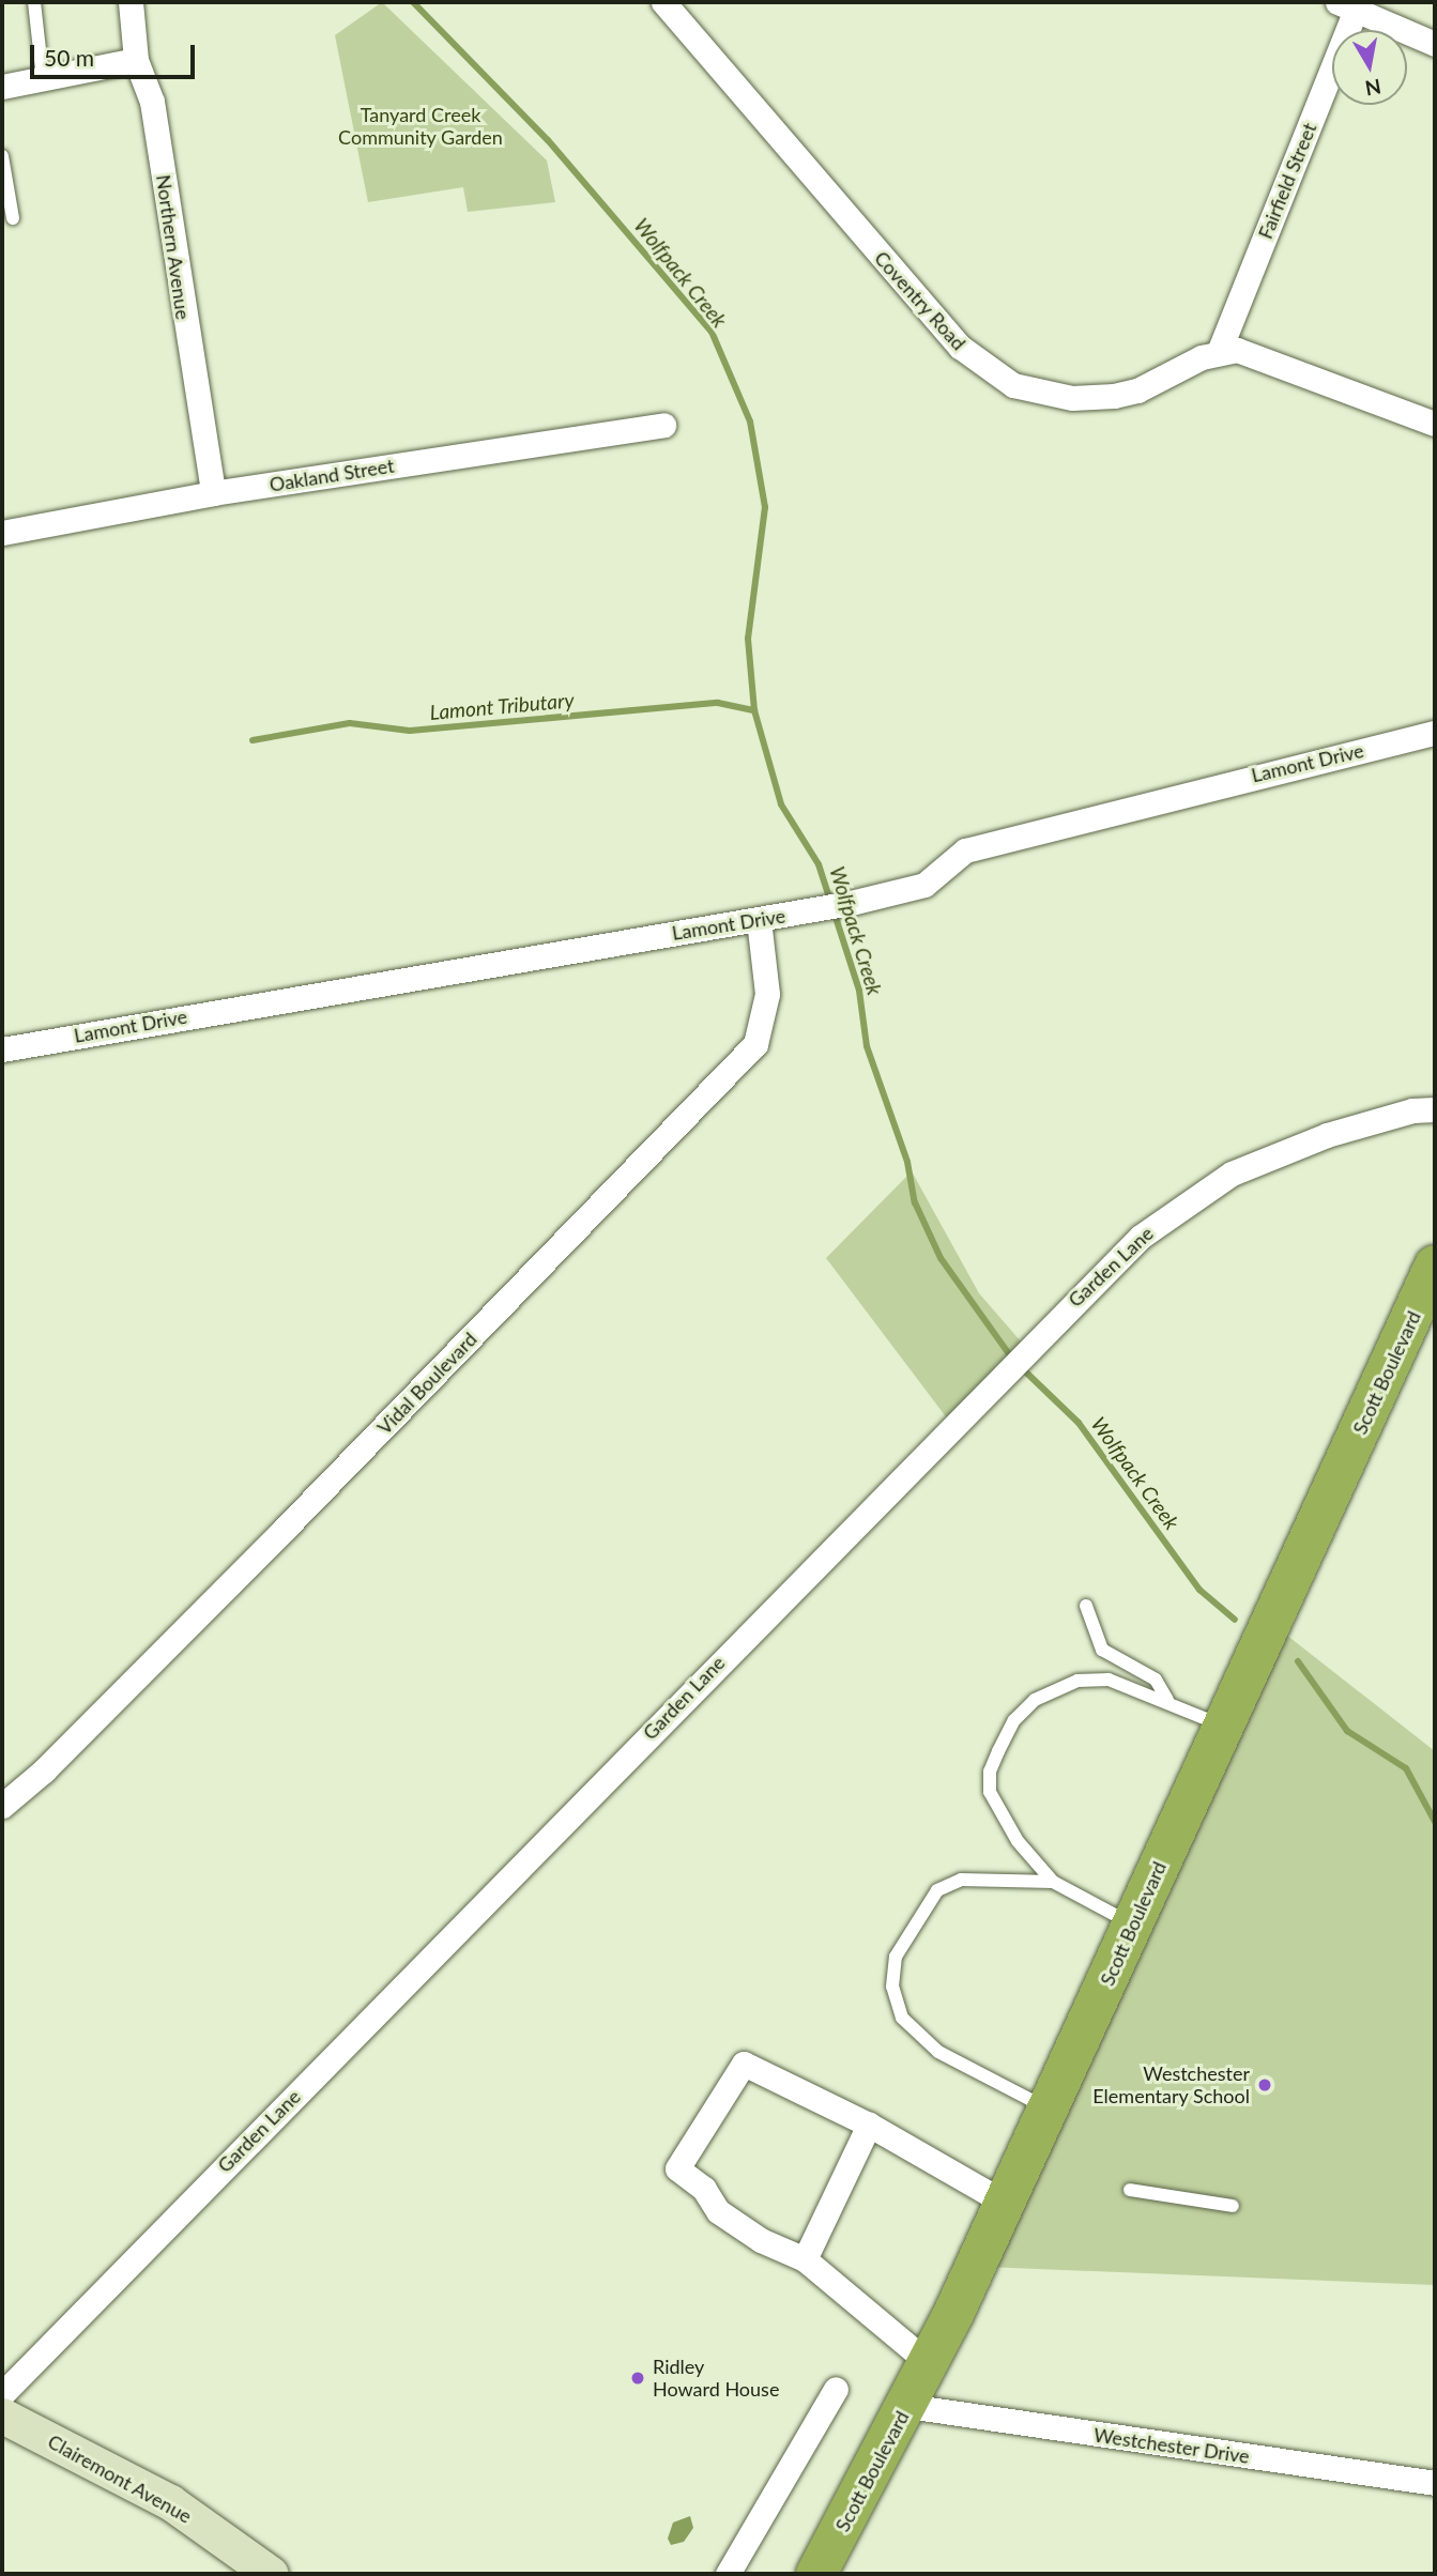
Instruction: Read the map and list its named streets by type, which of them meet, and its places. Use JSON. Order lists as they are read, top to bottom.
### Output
{
  "streets": {
    "highway": ["Scott Boulevard"],
    "main road": ["Clairemont Avenue"],
    "street": [
      "Fairfield Street",
      "Northern Avenue",
      "Coventry Road",
      "Oakland Street",
      "Lamont Drive",
      "Garden Lane",
      "Vidal Boulevard",
      "Westchester Drive"
    ]
  },
  "crossings": [
    ["Fairfield Street", "Coventry Road"],
    ["Northern Avenue", "Oakland Street"],
    ["Lamont Drive", "Vidal Boulevard"],
    ["Scott Boulevard", "Westchester Drive"]
  ],
  "water": ["Wolfpack Creek", "Lamont Tributary"],
  "parks": ["Tanyard Creek Community Garden"],
  "places": ["Westchester Elementary School", "Ridley Howard House"],
  "scale_bar": "50 m",
  "north": "bottom"
}
